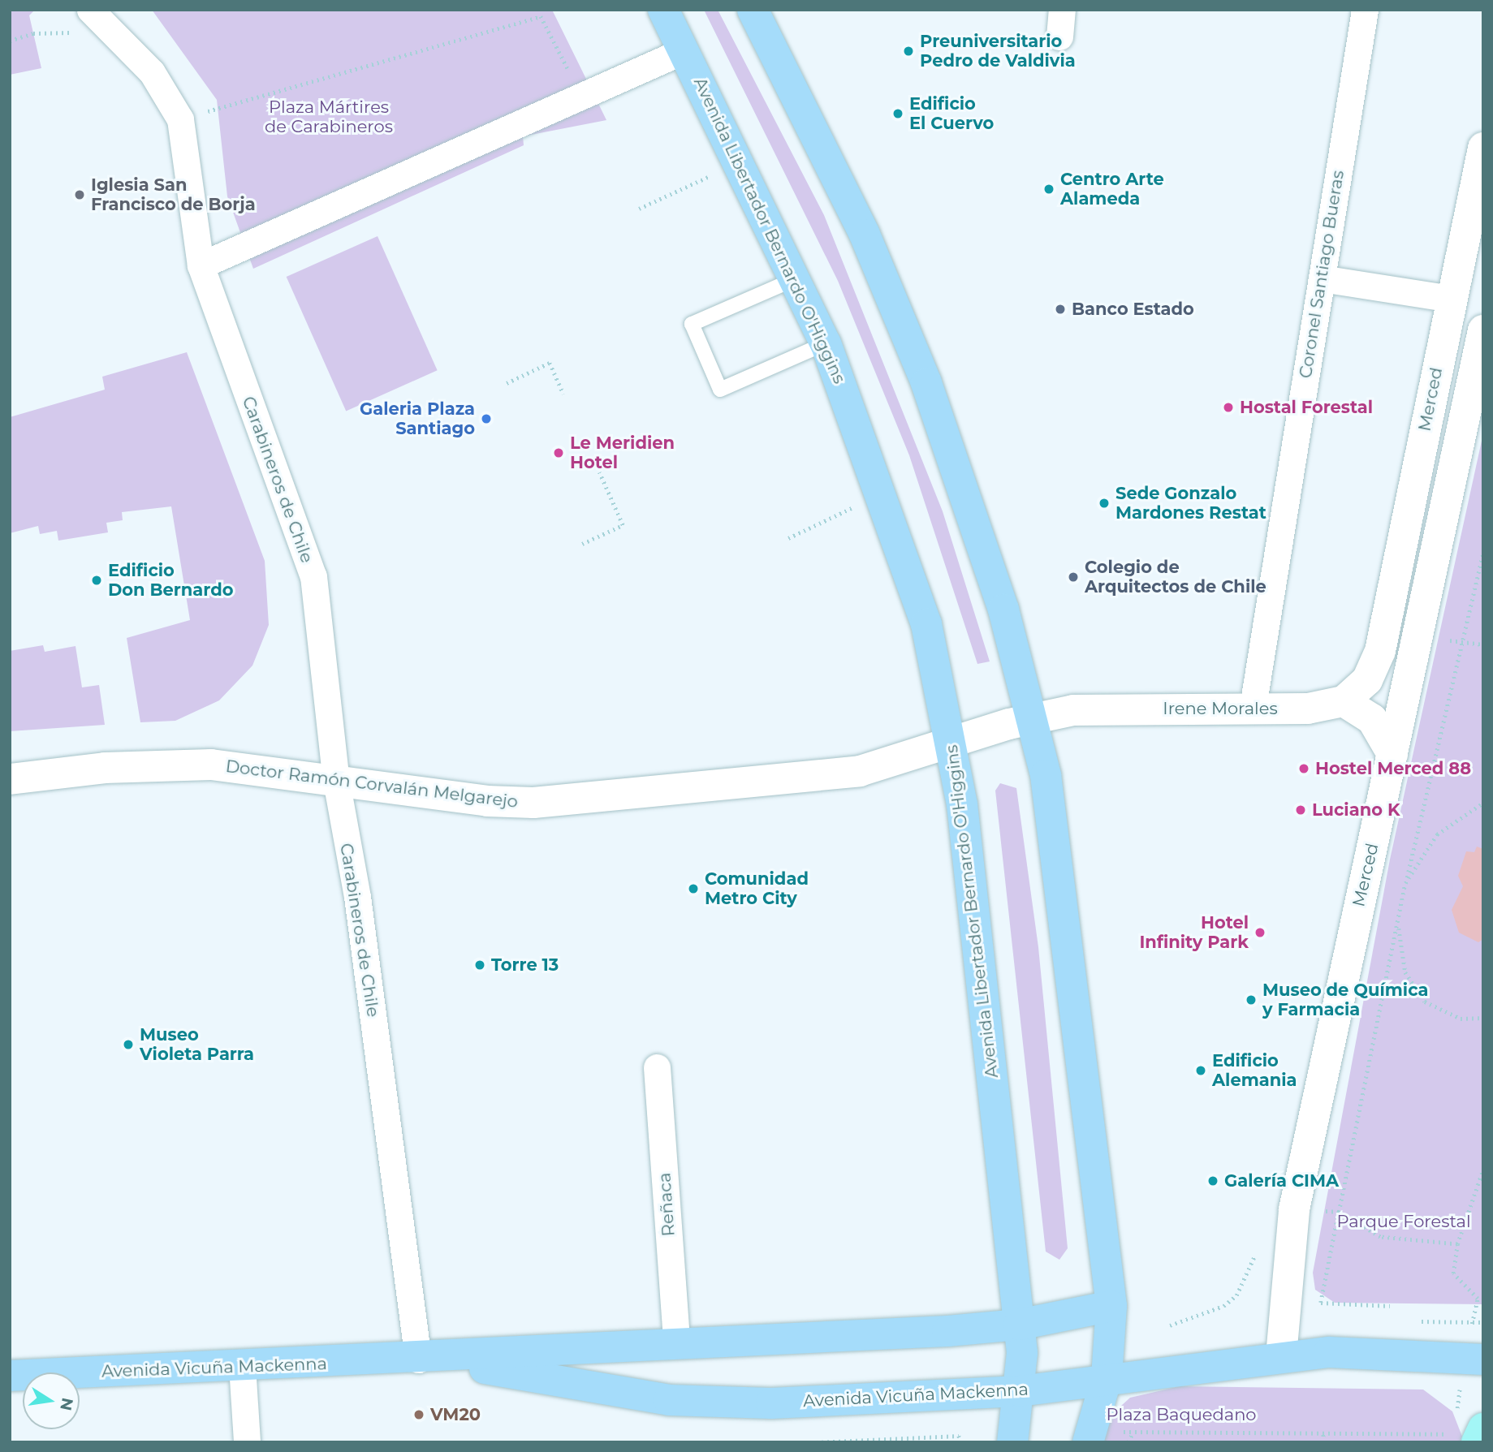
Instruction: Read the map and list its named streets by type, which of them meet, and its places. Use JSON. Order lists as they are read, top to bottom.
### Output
{
  "streets": {
    "main road": [
      "Avenida Libertador Bernardo O'Higgins",
      "Merced",
      "Irene Morales",
      "Doctor Ramón Corvalán Melgarejo",
      "Avenida Vicuña Mackenna"
    ],
    "street": ["Coronel Santiago Bueras", "Carabineros de Chile", "Reñaca"]
  },
  "crossings": [
    ["Avenida Libertador Bernardo O'Higgins", "Doctor Ramón Corvalán Melgarejo"],
    ["Avenida Libertador Bernardo O'Higgins", "Avenida Vicuña Mackenna"],
    ["Coronel Santiago Bueras", "Irene Morales"],
    ["Merced", "Irene Morales"],
    ["Merced", "Avenida Vicuña Mackenna"],
    ["Carabineros de Chile", "Doctor Ramón Corvalán Melgarejo"],
    ["Carabineros de Chile", "Avenida Vicuña Mackenna"],
    ["Irene Morales", "Doctor Ramón Corvalán Melgarejo"],
    ["Reñaca", "Avenida Vicuña Mackenna"]
  ],
  "parks": ["Plaza Mártires de Carabineros", "Parque Forestal", "Plaza Baquedano"],
  "places": [
    "Preuniversitario Pedro de Valdivia",
    "Edificio El Cuervo",
    "Centro Arte Alameda",
    "Iglesia San Francisco de Borja",
    "Banco Estado",
    "Hostal Forestal",
    "Galeria Plaza Santiago",
    "Le Meridien Hotel",
    "Sede Gonzalo Mardones Restat",
    "Colegio de Arquitectos de Chile",
    "Edificio Don Bernardo",
    "Hostel Merced 88",
    "Luciano K",
    "Comunidad Metro City",
    "Hotel Infinity Park",
    "Torre 13",
    "Museo de Química y Farmacia",
    "Museo Violeta Parra",
    "Edificio Alemania",
    "Galería CIMA",
    "VM20"
  ],
  "north": "right"
}
